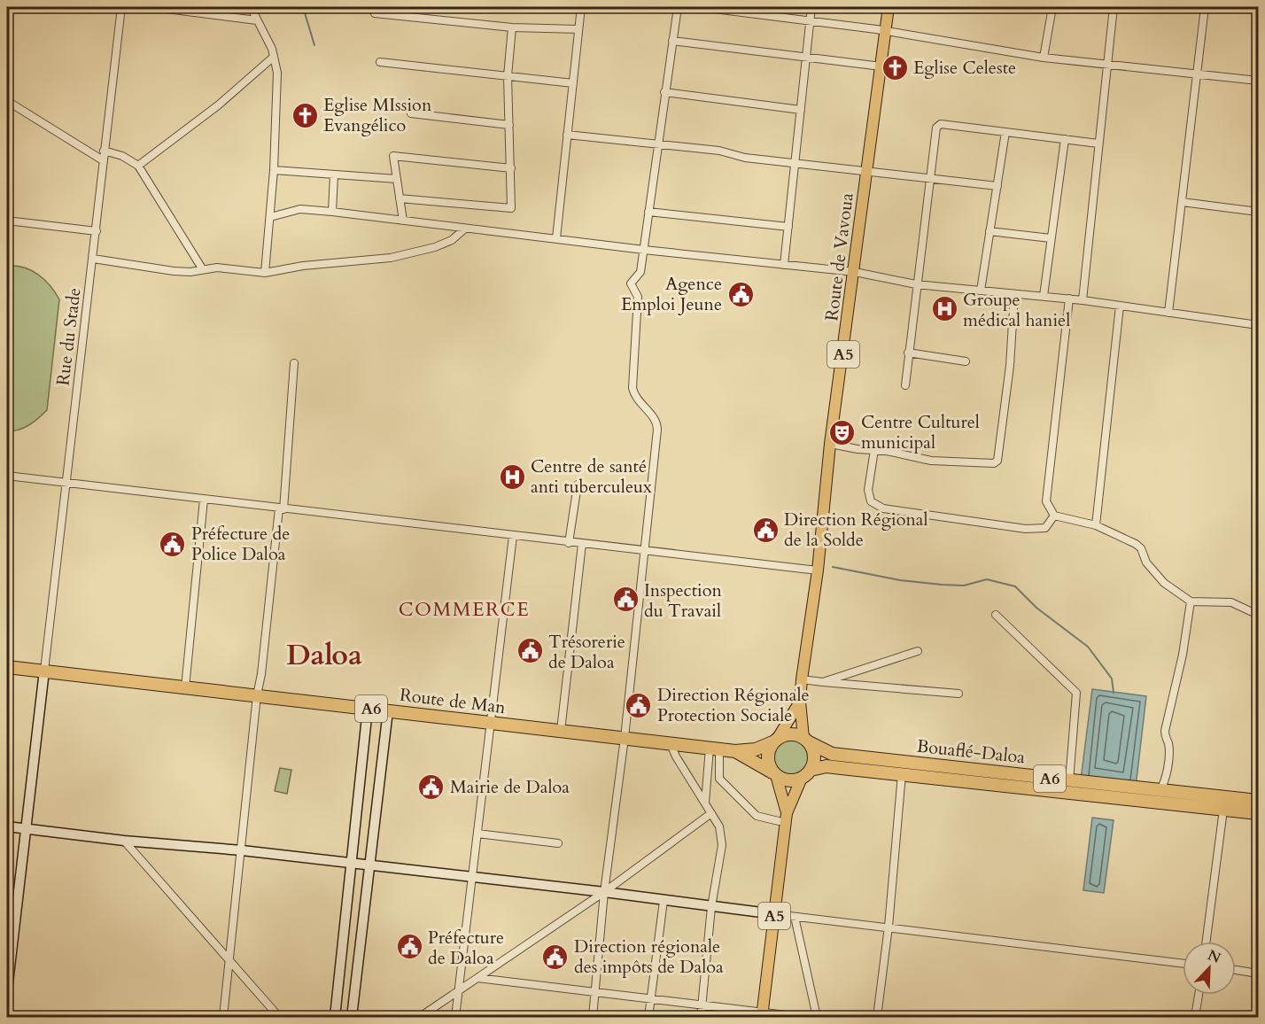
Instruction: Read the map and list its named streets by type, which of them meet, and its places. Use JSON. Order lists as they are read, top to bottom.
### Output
{
  "streets": {
    "highway": ["Route de Man", "A6", "Bouaflé-Daloa"],
    "main road": ["Route de Vavoua", "A5"],
    "street": ["Rue du Stade"]
  },
  "crossings": [
    ["Route de Vavoua", "A5"],
    ["Rue du Stade", "Route de Man"],
    ["A5", "A6"],
    ["A5", "Bouaflé-Daloa"],
    ["Route de Man", "A6"],
    ["A6", "Bouaflé-Daloa"]
  ],
  "districts": ["COMMERCE", "Daloa"],
  "places": {
    "church": ["Eglise Celeste", "Eglise MIssion Evangélico"],
    "public building": [
      "Agence Emploi Jeune",
      "Direction Régional de la Solde",
      "Préfecture de Police Daloa",
      "Inspection du Travail",
      "Trésorerie de Daloa",
      "Direction Régionale Protection Sociale",
      "Mairie de Daloa",
      "Préfecture de Daloa",
      "Direction régionale des impôts de Daloa"
    ],
    "hospital": ["Groupe médical haniel", "Centre de santé anti tuberculeux"],
    "theatre": ["Centre Culturel municipal"]
  },
  "north": "top right"
}
